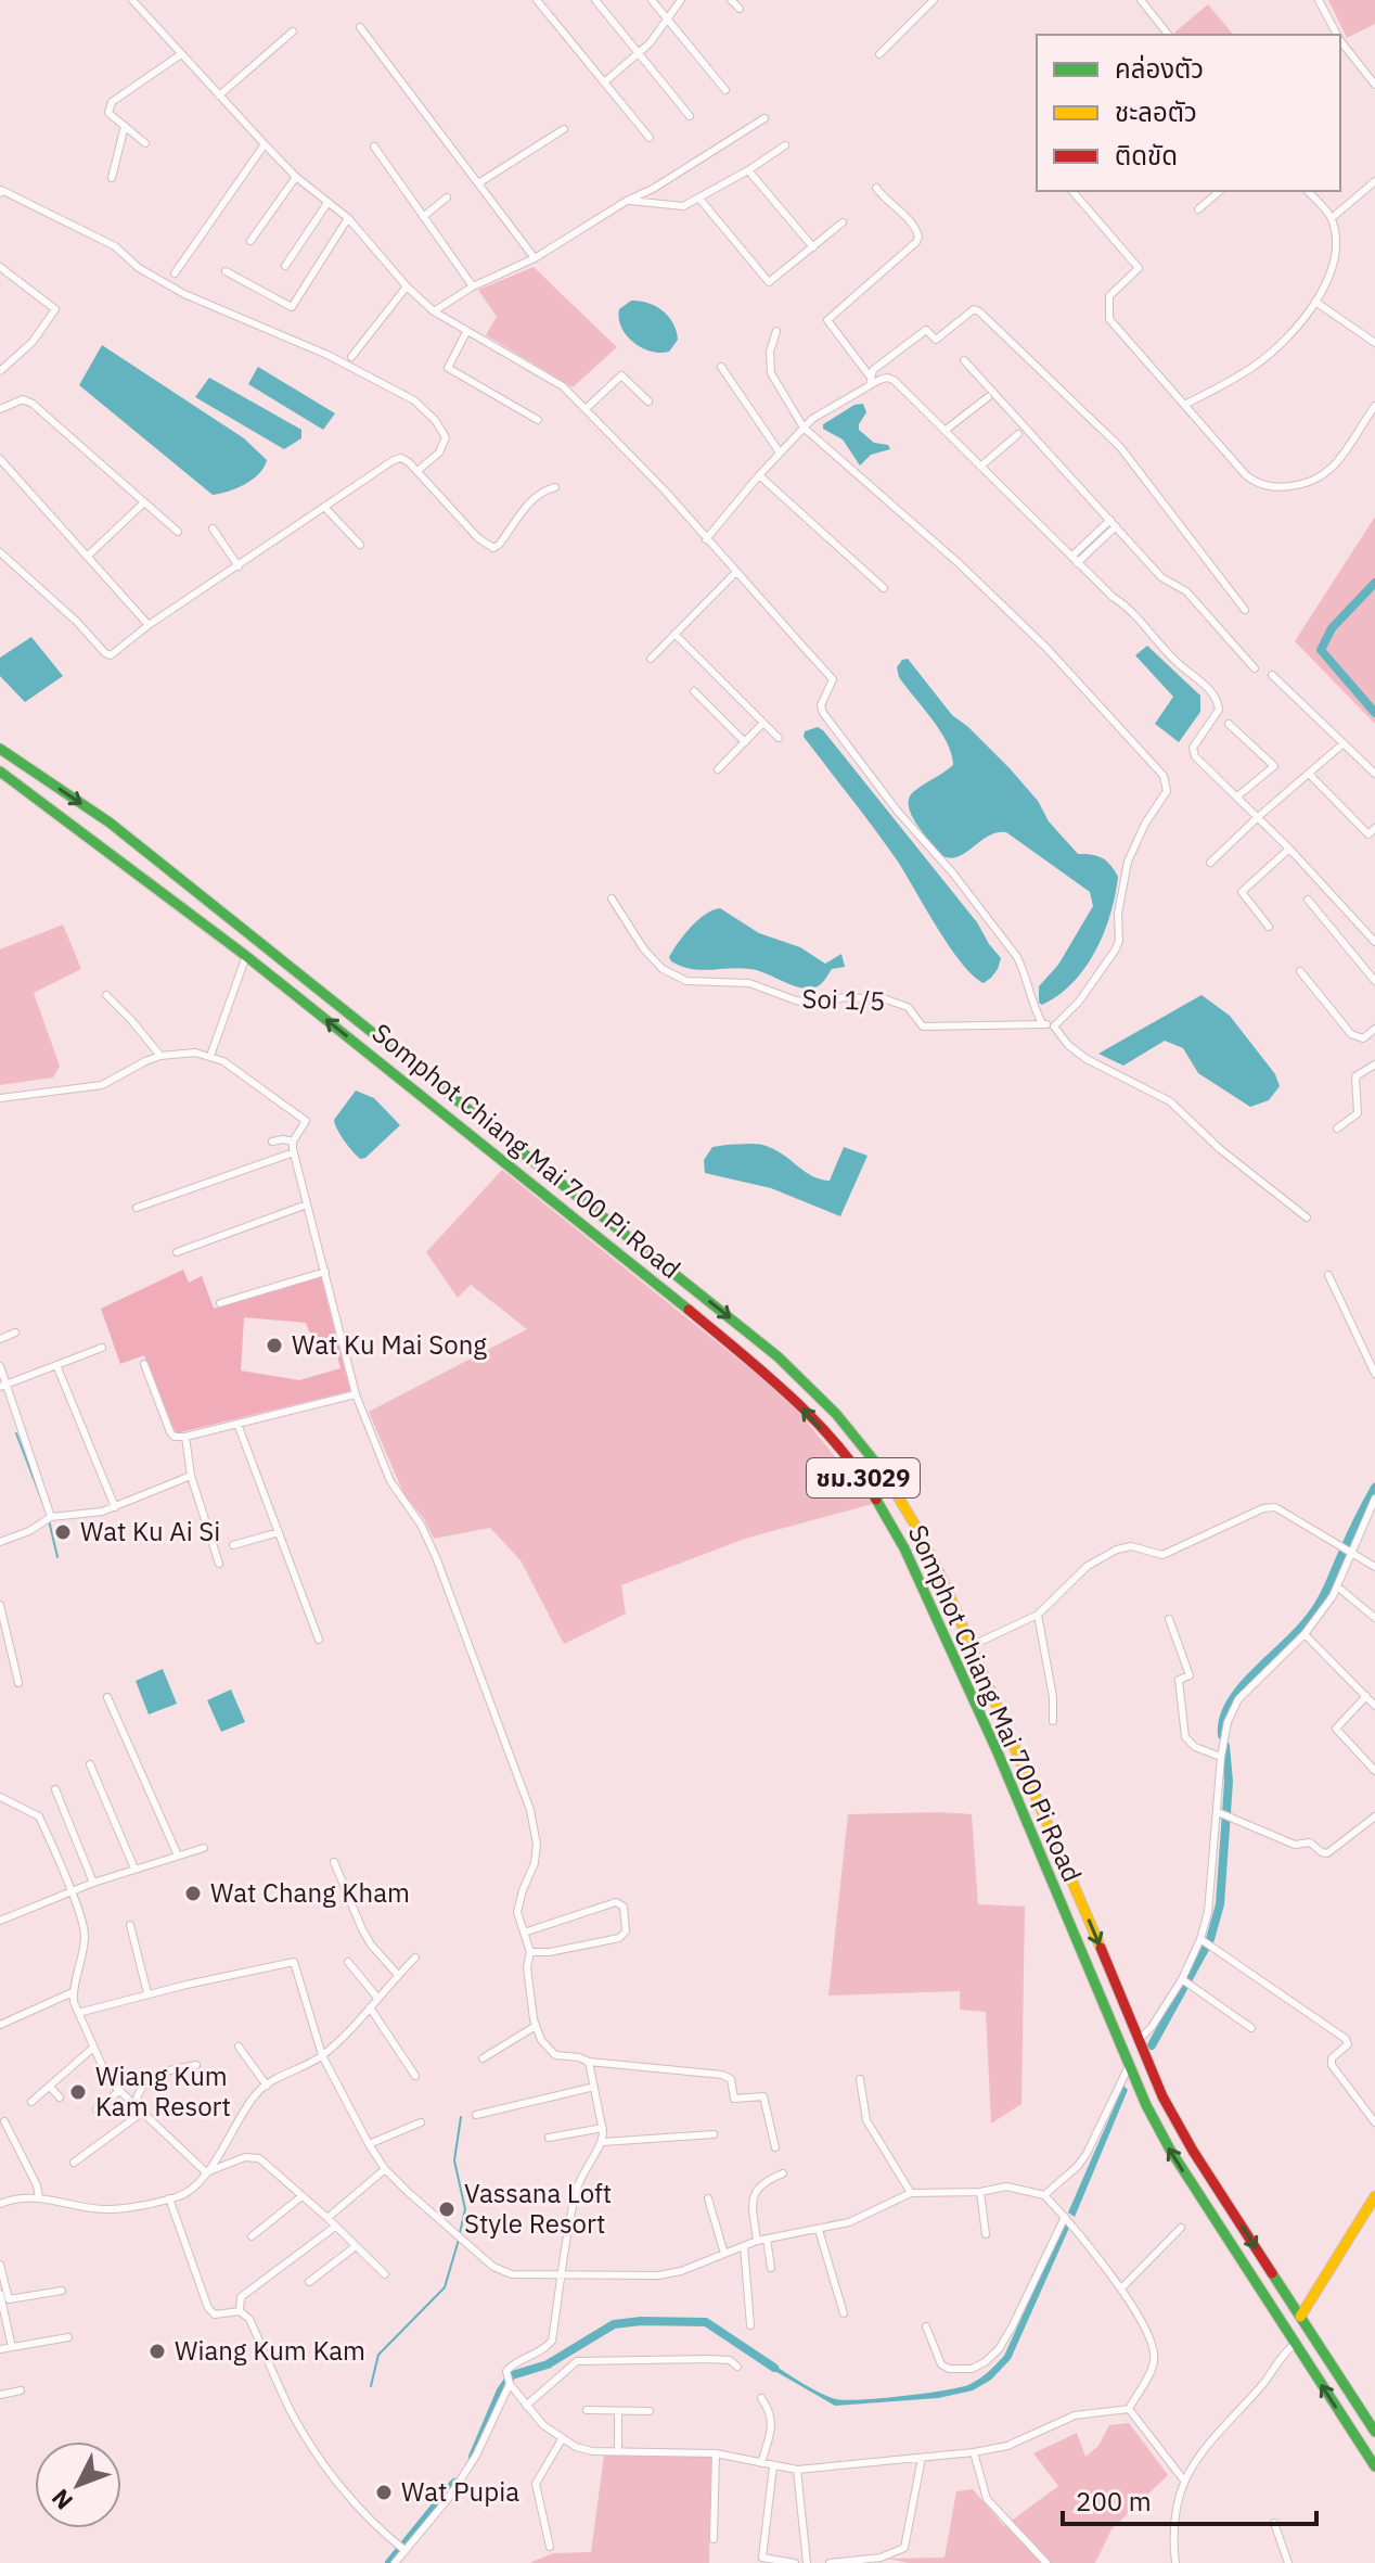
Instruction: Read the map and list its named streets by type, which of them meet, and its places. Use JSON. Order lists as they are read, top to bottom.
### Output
{
  "streets": {
    "main road": ["Somphot Chiang Mai 700 Pi Road", "ชม.3029"],
    "street": ["Soi 1/5"]
  },
  "places": [
    "Wat Ku Mai Song",
    "Wat Ku Ai Si",
    "Wat Chang Kham",
    "Wiang Kum Kam Resort",
    "Vassana Loft Style Resort",
    "Wiang Kum Kam",
    "Wat Pupia"
  ],
  "legend": ["คล่องตัว", "ชะลอตัว", "ติดขัด"],
  "scale_bar": "200 m",
  "north": "bottom left"
}
